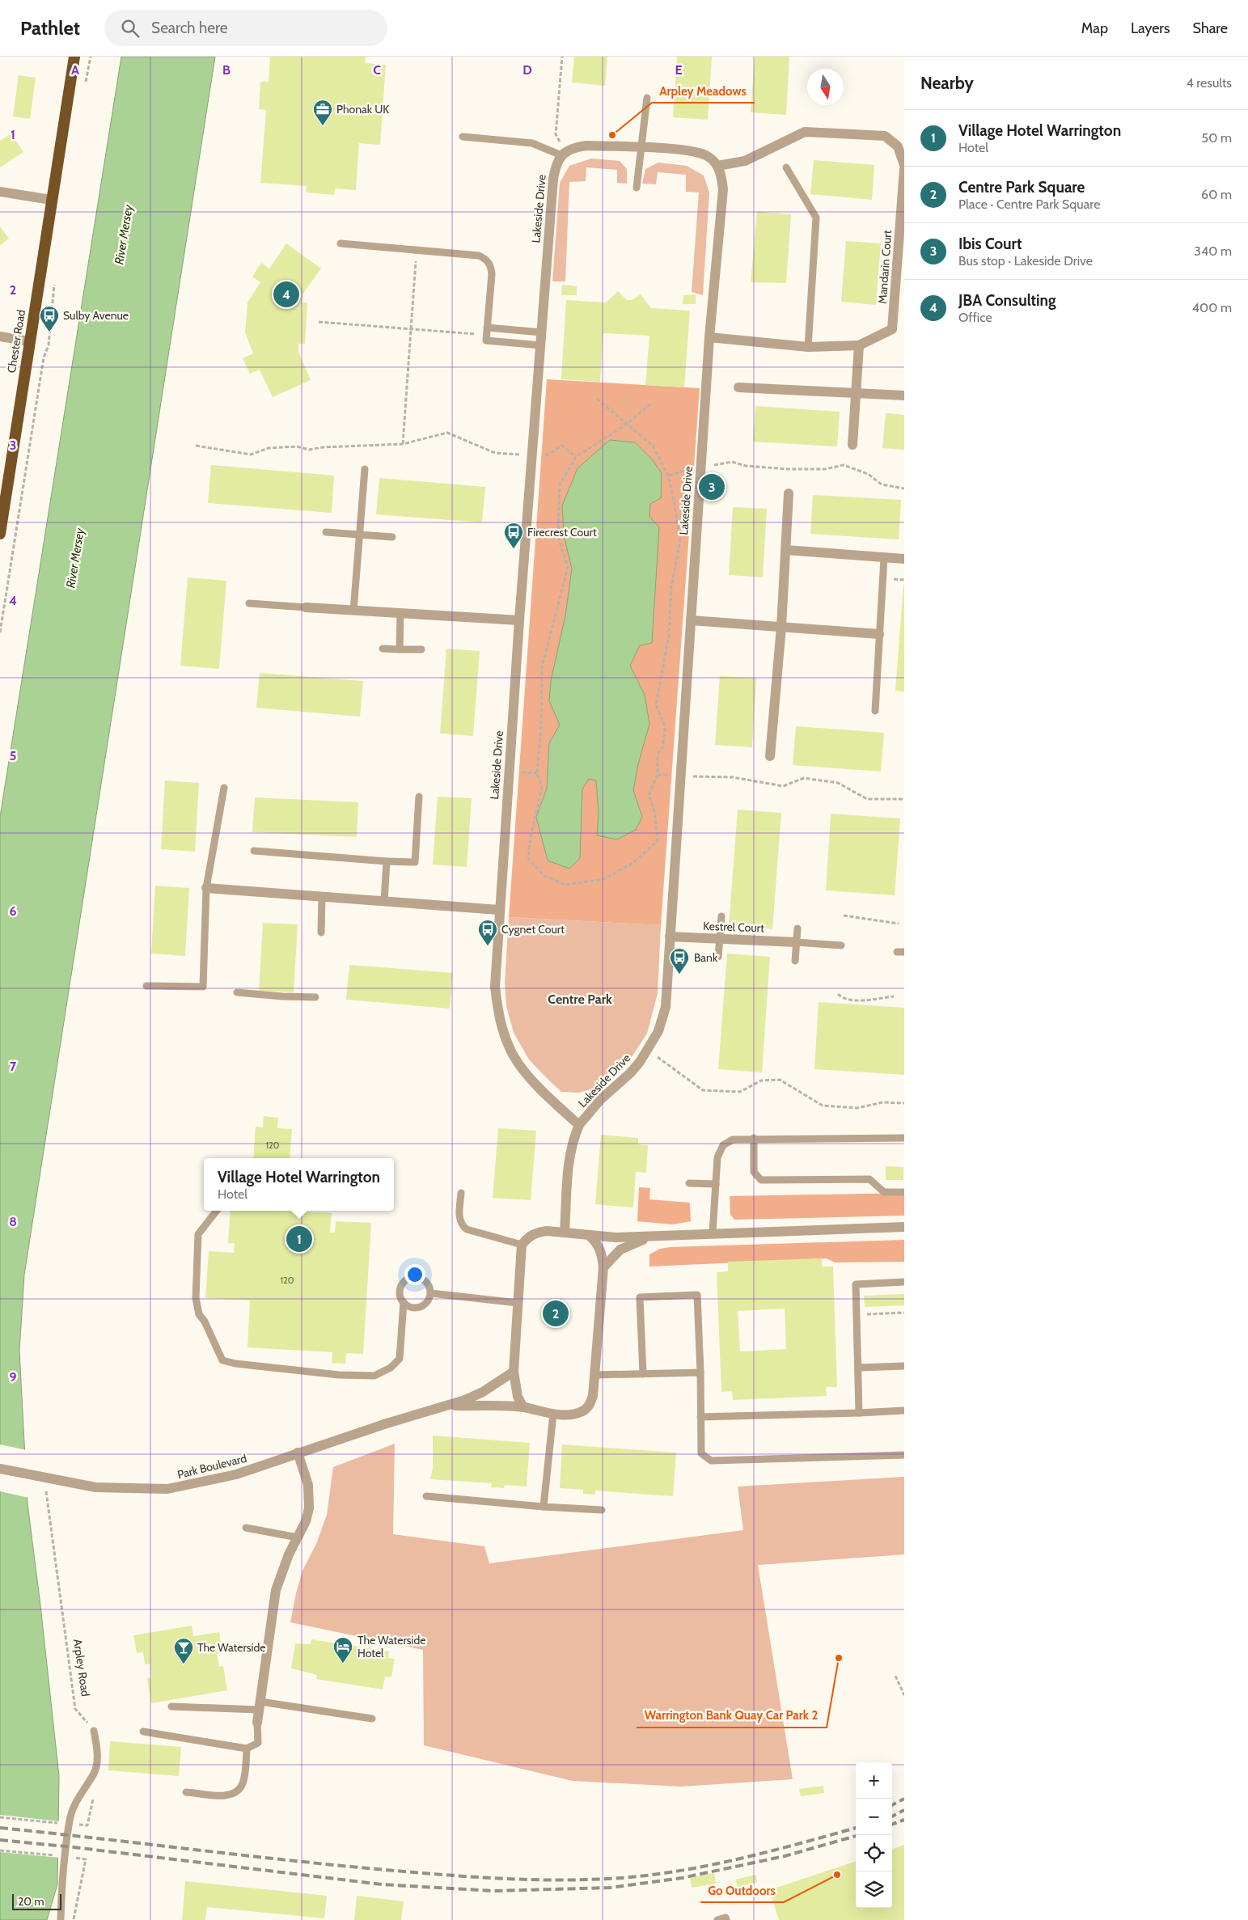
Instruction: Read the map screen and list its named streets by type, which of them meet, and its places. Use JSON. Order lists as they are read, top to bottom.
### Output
{
  "streets": {
    "highway": ["Chester Road"],
    "street": [
      "Lakeside Drive",
      "Mandarin Court",
      "Kestrel Court",
      "Park Boulevard"
    ],
    "path": ["Arpley Road"]
  },
  "crossings": [
    ["Lakeside Drive", "Mandarin Court"],
    ["Lakeside Drive", "Kestrel Court"],
    ["Park Boulevard", "Arpley Road"]
  ],
  "districts": ["Centre Park"],
  "water": ["River Mersey"],
  "places": {
    "office": ["Phonak UK"],
    "other": ["Arpley Meadows", "Warrington Bank Quay Car Park 2", "Go Outdoors"],
    "bus stop": [
      "Sulby Avenue",
      "Firecrest Court",
      "Cygnet Court",
      "Bank"
    ],
    "hotel": ["The Waterside Hotel"],
    "bar": ["The Waterside"]
  },
  "house_numbers": ["120", "120"],
  "scale_bar": "20 m",
  "north": "bottom",
  "page": {
    "header": "Pathlet",
    "search": "Search here",
    "nav": ["Map", "Layers", "Share"],
    "heading": ["Nearby", "4 results"],
    "list": [
      {
        "mark": "1",
        "name": "Village Hotel Warrington",
        "note": "Hotel",
        "value": "50 m"
      },
      {
        "mark": "2",
        "name": "Centre Park Square",
        "note": "Place · Centre Park Square",
        "value": "60 m"
      },
      {
        "mark": "3",
        "name": "Ibis Court",
        "note": "Bus stop · Lakeside Drive",
        "value": "340 m"
      },
      {
        "mark": "4",
        "name": "JBA Consulting",
        "note": "Office",
        "value": "400 m"
      }
    ],
    "pins": [
      "4",
      "3",
      "1",
      "2"
    ],
    "popup": ["Village Hotel Warrington", "Hotel"],
    "map_buttons": ["+", "−"],
    "scale": "20 m"
  },
  "grid": {
    "columns": [
      "A",
      "B",
      "C",
      "D",
      "E"
    ],
    "rows": [
      "1",
      "2",
      "3",
      "4",
      "5",
      "6",
      "7",
      "8",
      "9"
    ]
  }
}
